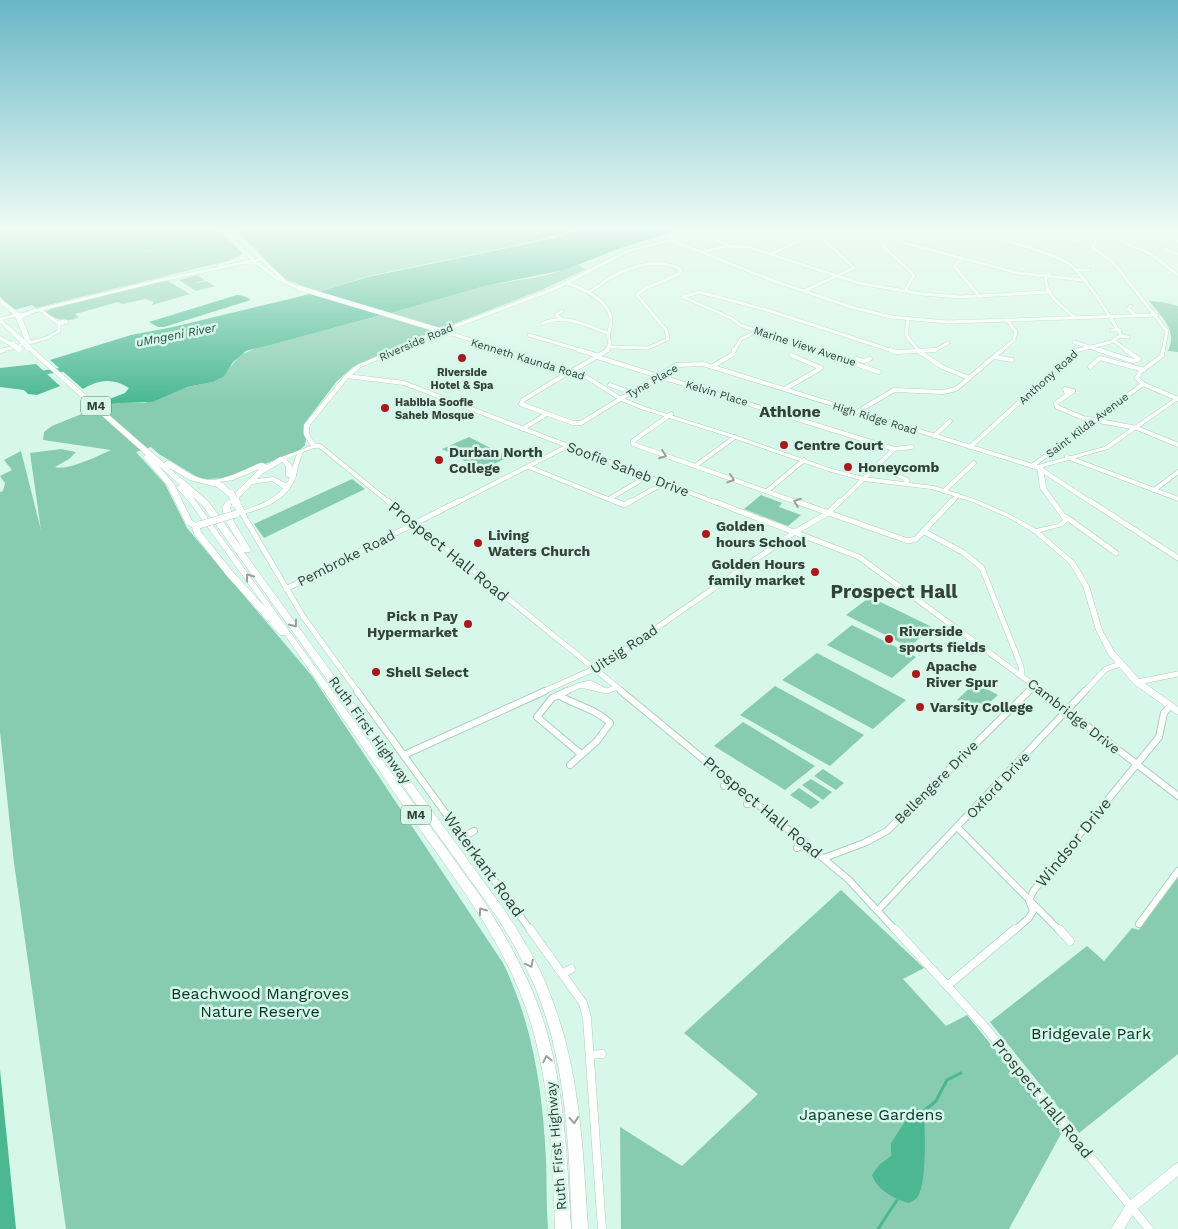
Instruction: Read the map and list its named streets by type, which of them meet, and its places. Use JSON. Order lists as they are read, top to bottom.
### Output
{
  "streets": {
    "highway": ["M4", "Ruth First Highway"],
    "main road": ["Riverside Road", "Kenneth Kaunda Road"],
    "street": [
      "Marine View Avenue",
      "Anthony Road",
      "Tyne Place",
      "Kelvin Place",
      "High Ridge Road",
      "Saint Kilda Avenue",
      "Soofie Saheb Drive",
      "Prospect Hall Road",
      "Pembroke Road",
      "Uitsig Road",
      "Cambridge Drive",
      "Bellengere Drive",
      "Oxford Drive",
      "Windsor Drive",
      "Waterkant Road"
    ]
  },
  "crossings": [
    ["Riverside Road", "Soofie Saheb Drive"],
    ["Kenneth Kaunda Road", "Tyne Place"],
    ["Kenneth Kaunda Road", "Uitsig Road"],
    ["Kenneth Kaunda Road", "Oxford Drive"],
    ["Kenneth Kaunda Road", "Windsor Drive"],
    ["Anthony Road", "High Ridge Road"],
    ["Tyne Place", "Kelvin Place"],
    ["Tyne Place", "High Ridge Road"],
    ["High Ridge Road", "Saint Kilda Avenue"],
    ["Soofie Saheb Drive", "Pembroke Road"],
    ["Soofie Saheb Drive", "Uitsig Road"],
    ["Soofie Saheb Drive", "Cambridge Drive"],
    ["Prospect Hall Road", "Pembroke Road"],
    ["Prospect Hall Road", "Uitsig Road"],
    ["Prospect Hall Road", "Bellengere Drive"],
    ["Prospect Hall Road", "Oxford Drive"],
    ["Prospect Hall Road", "Windsor Drive"],
    ["Pembroke Road", "Waterkant Road"],
    ["Uitsig Road", "Waterkant Road"],
    ["Cambridge Drive", "Bellengere Drive"],
    ["Cambridge Drive", "Oxford Drive"],
    ["Cambridge Drive", "Windsor Drive"]
  ],
  "districts": ["Athlone", "Prospect Hall"],
  "water": ["uMngeni River"],
  "parks": ["Beachwood Mangroves Nature Reserve", "Bridgevale Park", "Japanese Gardens"],
  "places": [
    "Riverside Hotel & Spa",
    "Habibia Soofie Saheb Mosque",
    "Centre Court",
    "Durban North College",
    "Honeycomb",
    "Golden hours School",
    "Living Waters Church",
    "Golden Hours family market",
    "Pick n Pay Hypermarket",
    "Riverside sports fields",
    "Shell Select",
    "Apache River Spur",
    "Varsity College"
  ]
}
